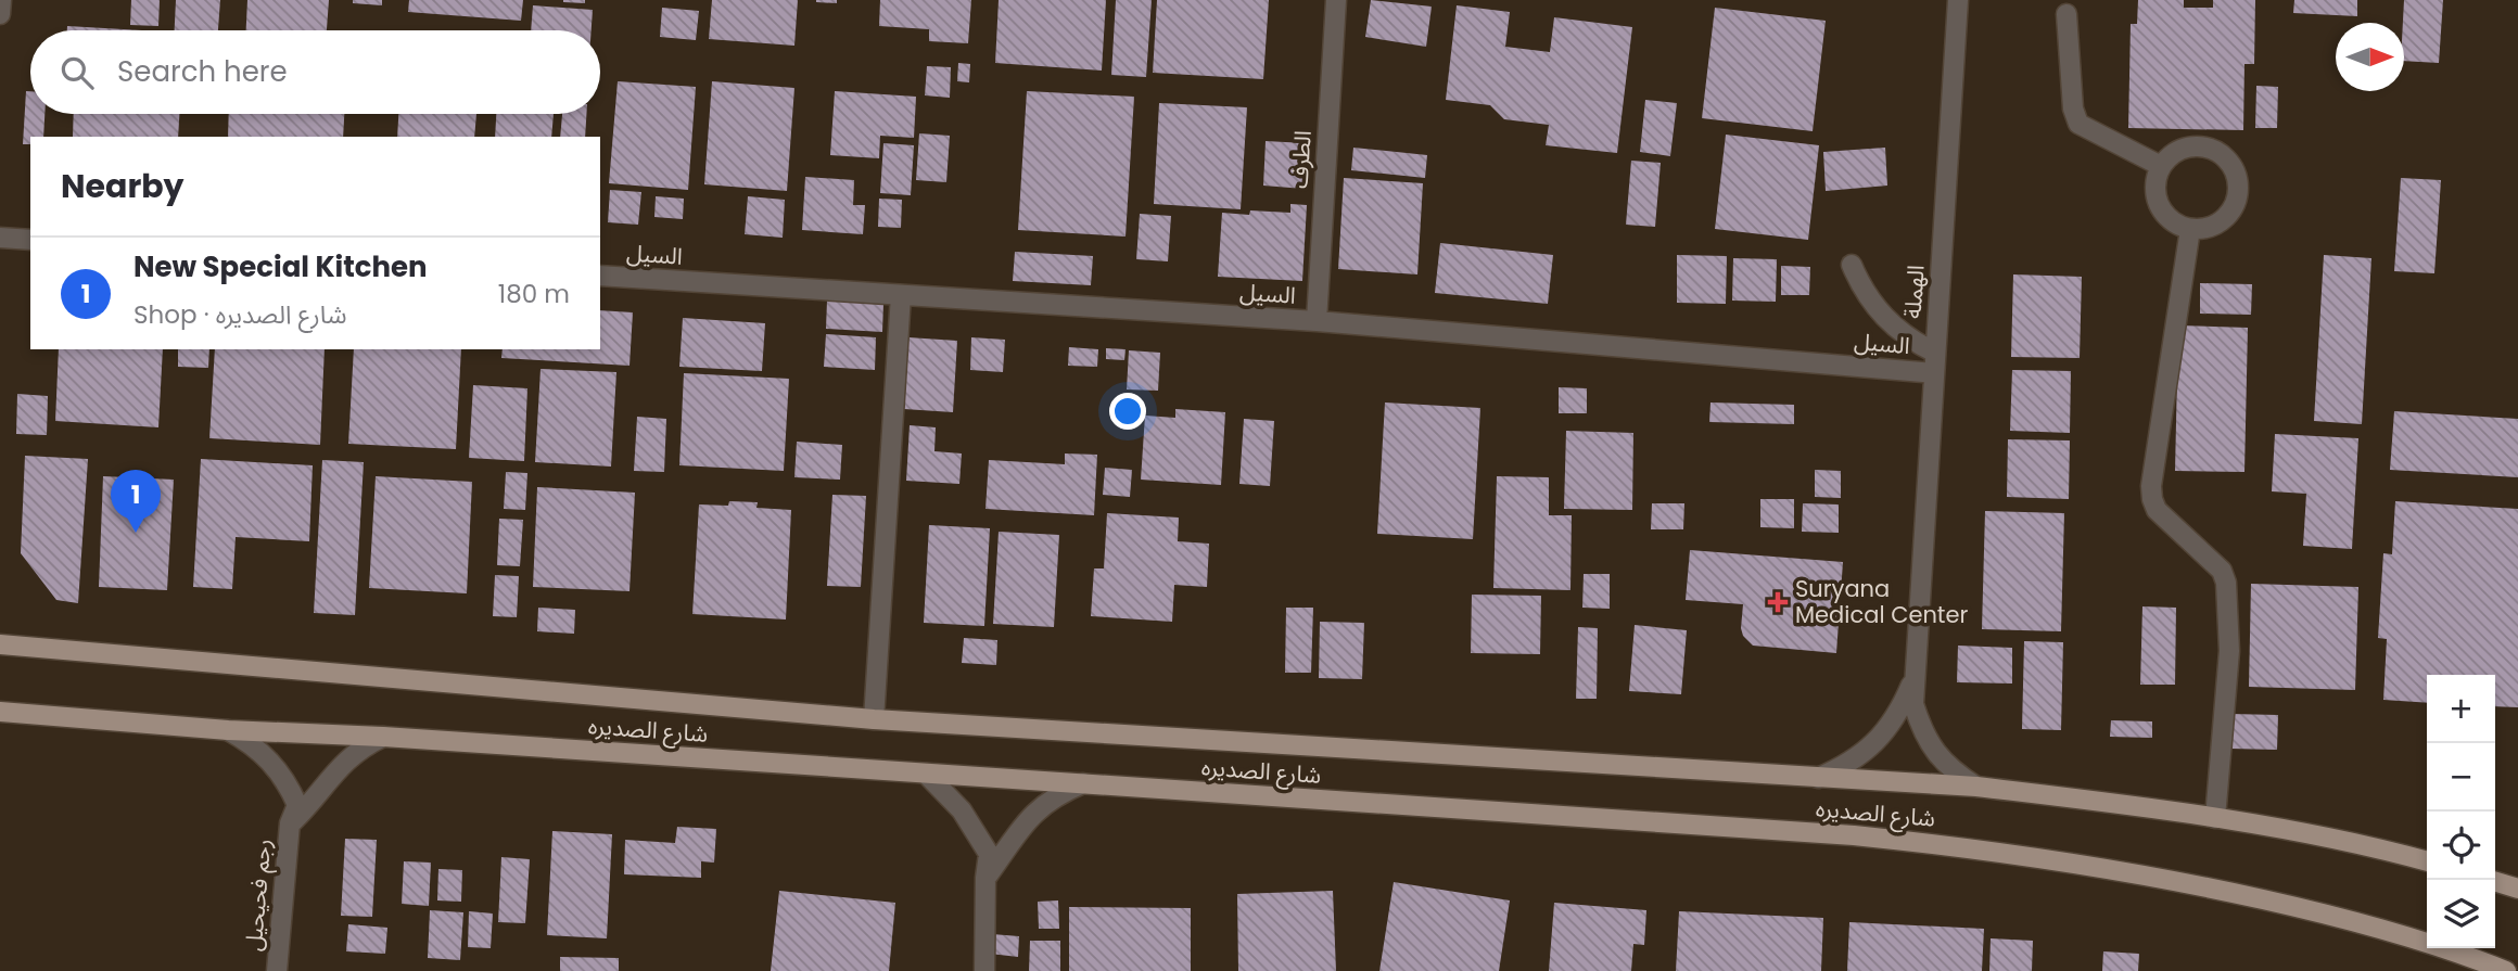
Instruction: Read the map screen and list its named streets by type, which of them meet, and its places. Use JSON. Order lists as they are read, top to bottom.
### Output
{
  "streets": {
    "main road": ["شارع الصديره"],
    "street": [
      "الطرف",
      "السيل",
      "الهملة",
      "رجم فحيحيل"
    ]
  },
  "crossings": [
    ["الطرف", "السيل"],
    ["السيل", "الهملة"],
    ["الهملة", "شارع الصديره"],
    ["شارع الصديره", "رجم فحيحيل"]
  ],
  "places": {
    "health": ["Suryana Medical Center"]
  },
  "north": "right",
  "page": {
    "search": "Search here",
    "heading": "Nearby",
    "list": [
      {
        "mark": "1",
        "name": "New Special Kitchen",
        "note": "Shop · شارع الصديره",
        "value": "180 m"
      }
    ],
    "pins": "1",
    "map_buttons": ["+", "−"]
  }
}
